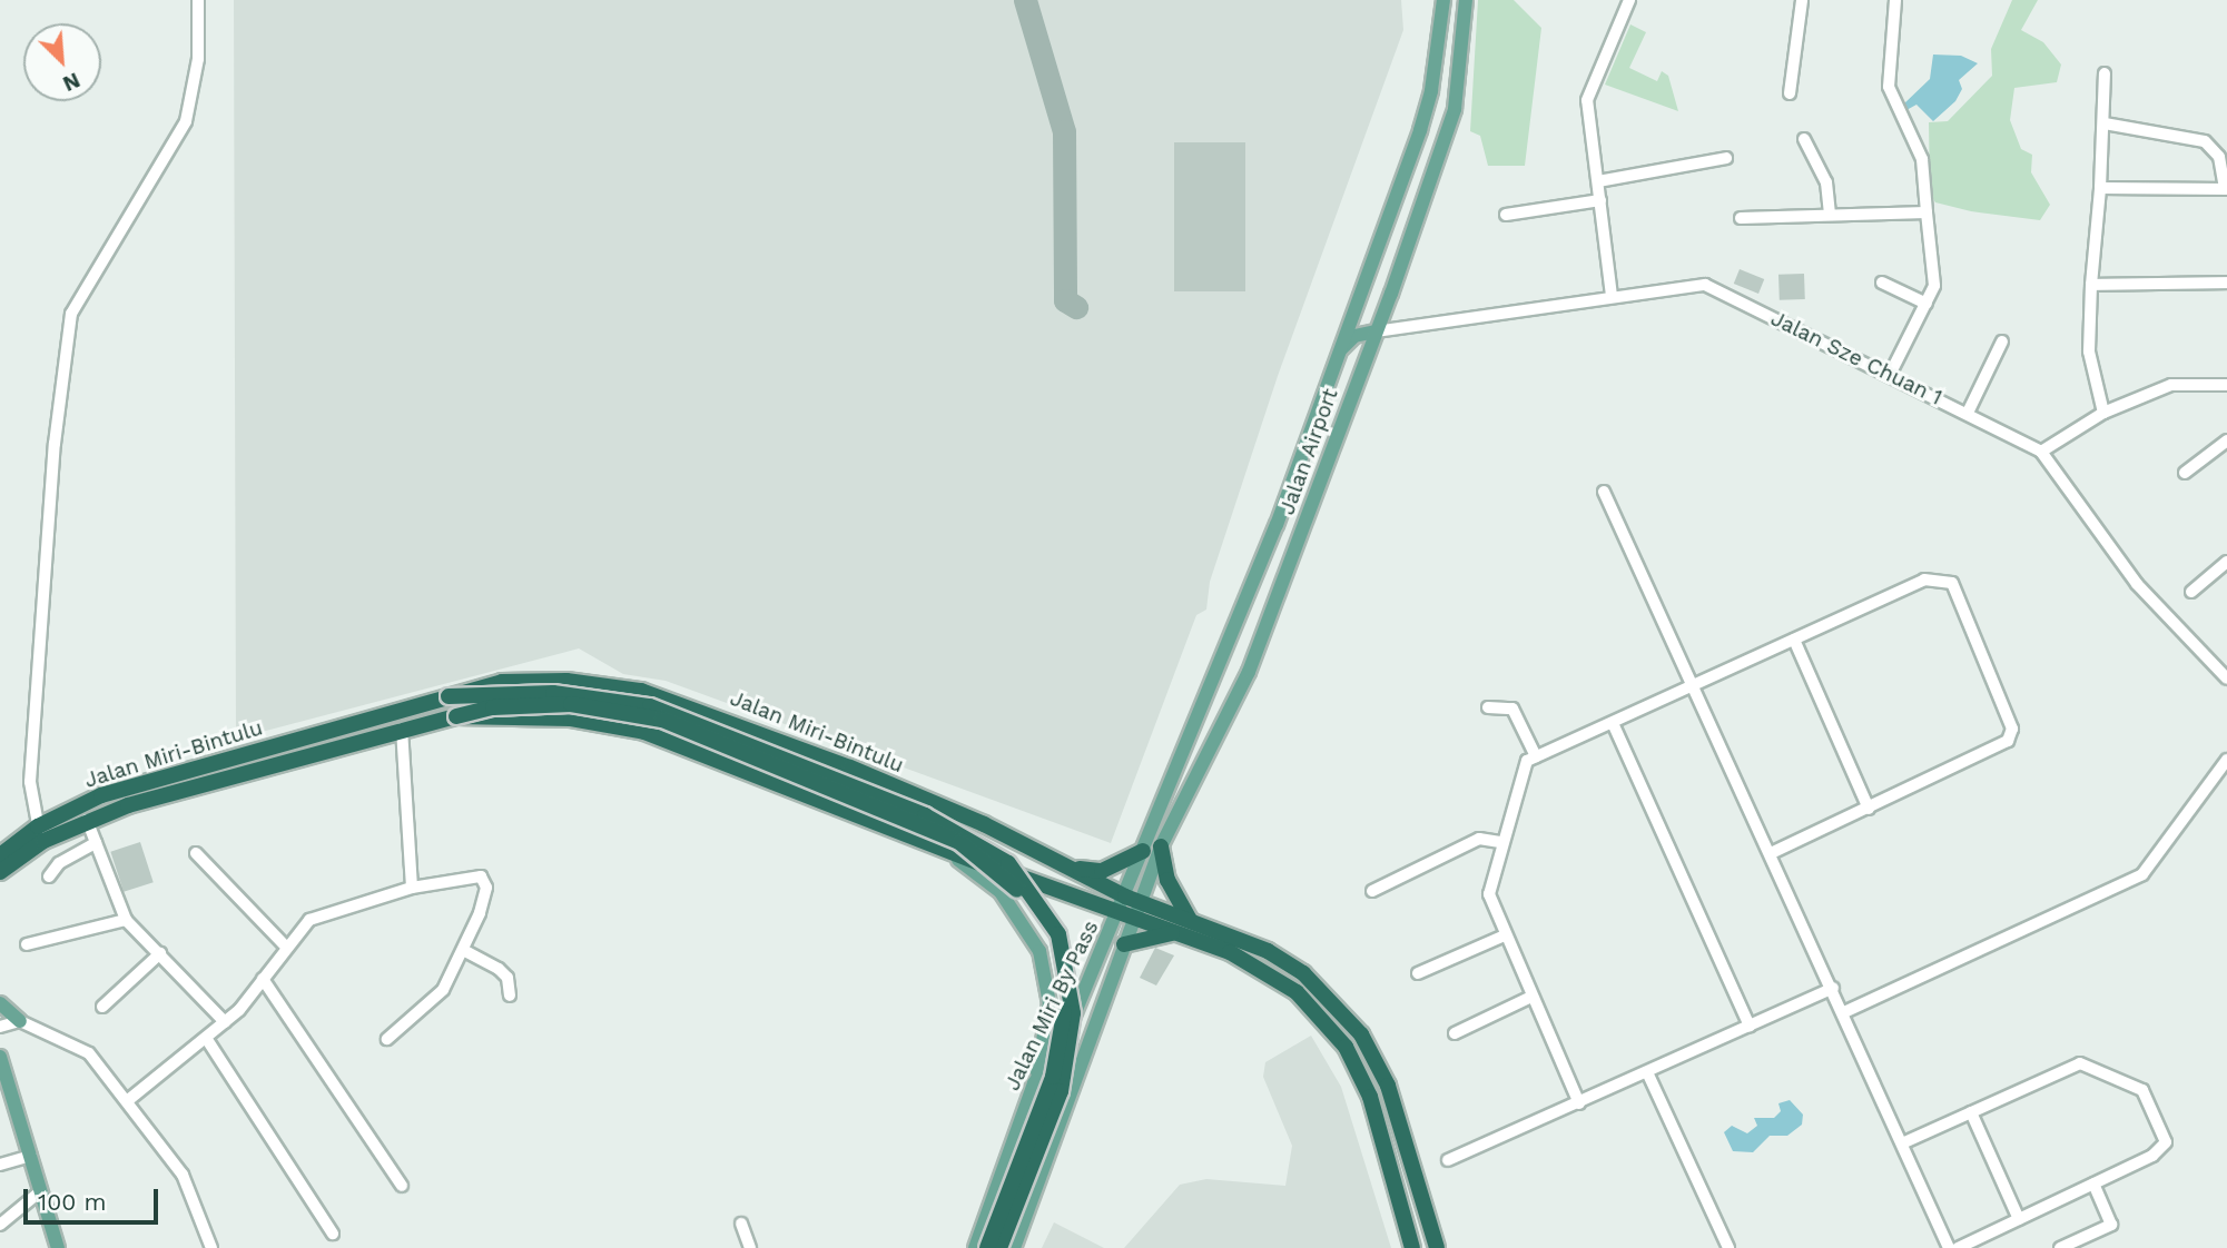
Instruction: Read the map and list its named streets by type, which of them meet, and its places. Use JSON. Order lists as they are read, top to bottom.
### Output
{
  "streets": {
    "highway": ["Jalan Miri-Bintulu"],
    "main road": ["Jalan Airport", "Jalan Miri By Pass"],
    "street": ["Jalan Sze Chuan 1"]
  },
  "crossings": [
    ["Jalan Sze Chuan 1", "Jalan Airport"],
    ["Jalan Airport", "Jalan Miri-Bintulu"],
    ["Jalan Miri-Bintulu", "Jalan Miri By Pass"]
  ],
  "scale_bar": "100 m",
  "north": "bottom right"
}
